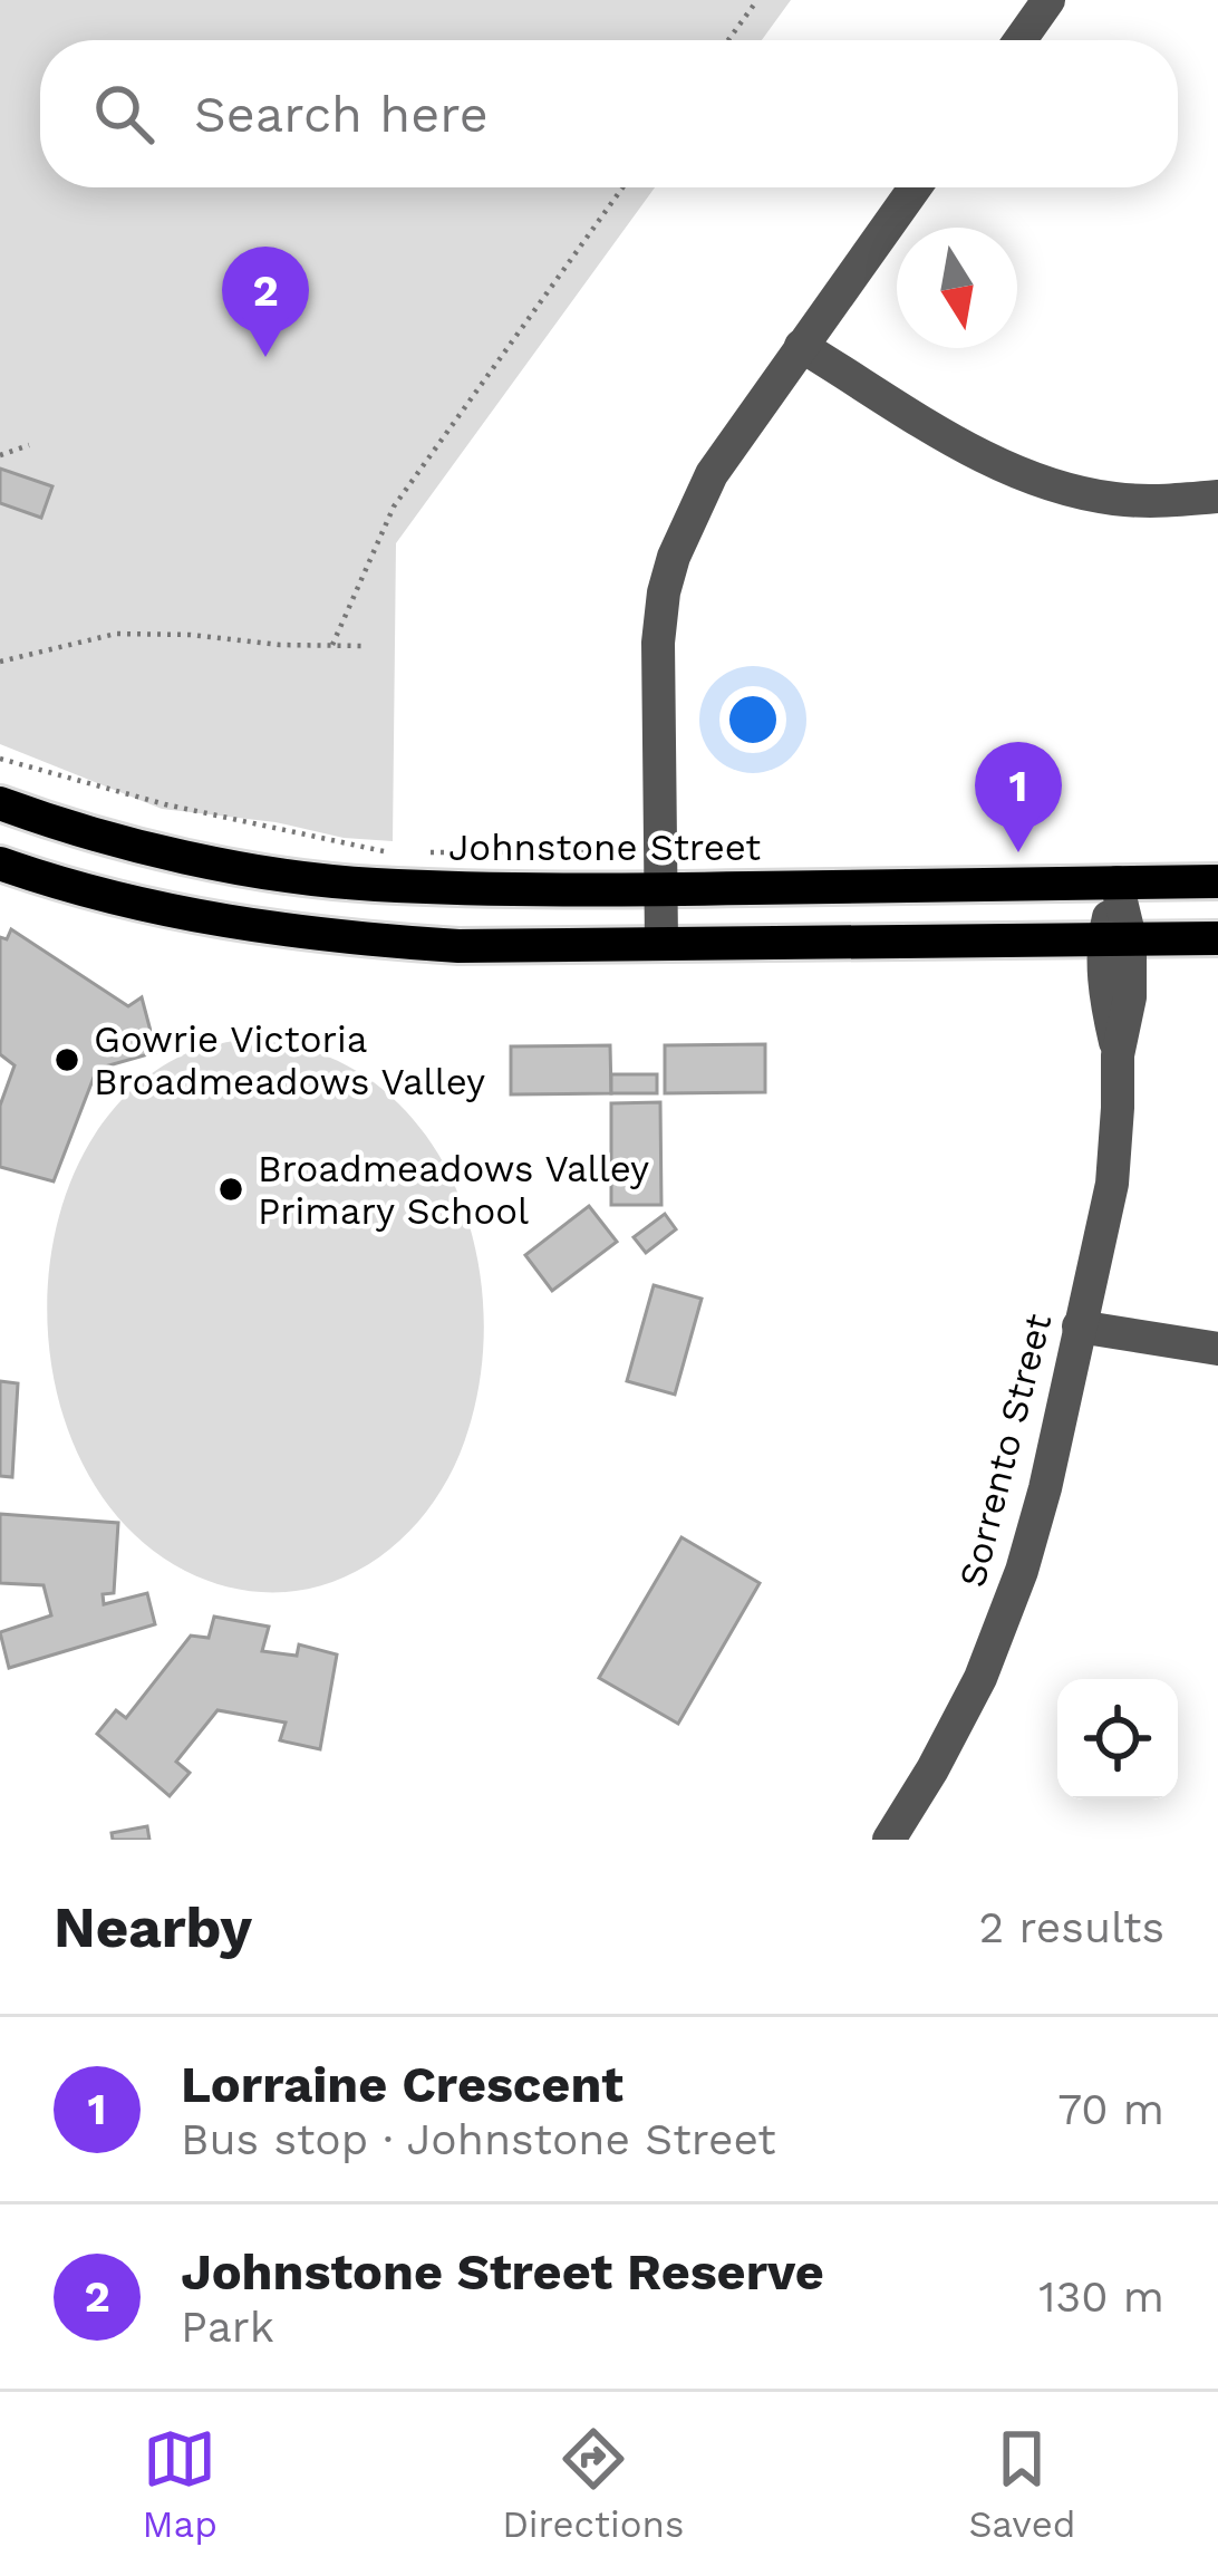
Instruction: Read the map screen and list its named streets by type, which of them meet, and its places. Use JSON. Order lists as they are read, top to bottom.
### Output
{
  "streets": {
    "main road": ["Johnstone Street"],
    "street": ["Sorrento Street"]
  },
  "crossings": [
    ["Johnstone Street", "Sorrento Street"]
  ],
  "places": ["Gowrie Victoria Broadmeadows Valley", "Broadmeadows Valley Primary School"],
  "north": "bottom",
  "page": {
    "search": "Search here",
    "pins": ["2", "1"],
    "heading": ["Nearby", "2 results"],
    "list": [
      {
        "mark": "1",
        "name": "Lorraine Crescent",
        "note": "Bus stop · Johnstone Street",
        "value": "70 m"
      },
      {
        "mark": "2",
        "name": "Johnstone Street Reserve",
        "note": "Park",
        "value": "130 m"
      }
    ],
    "nav": ["Map", "Directions", "Saved"]
  }
}
